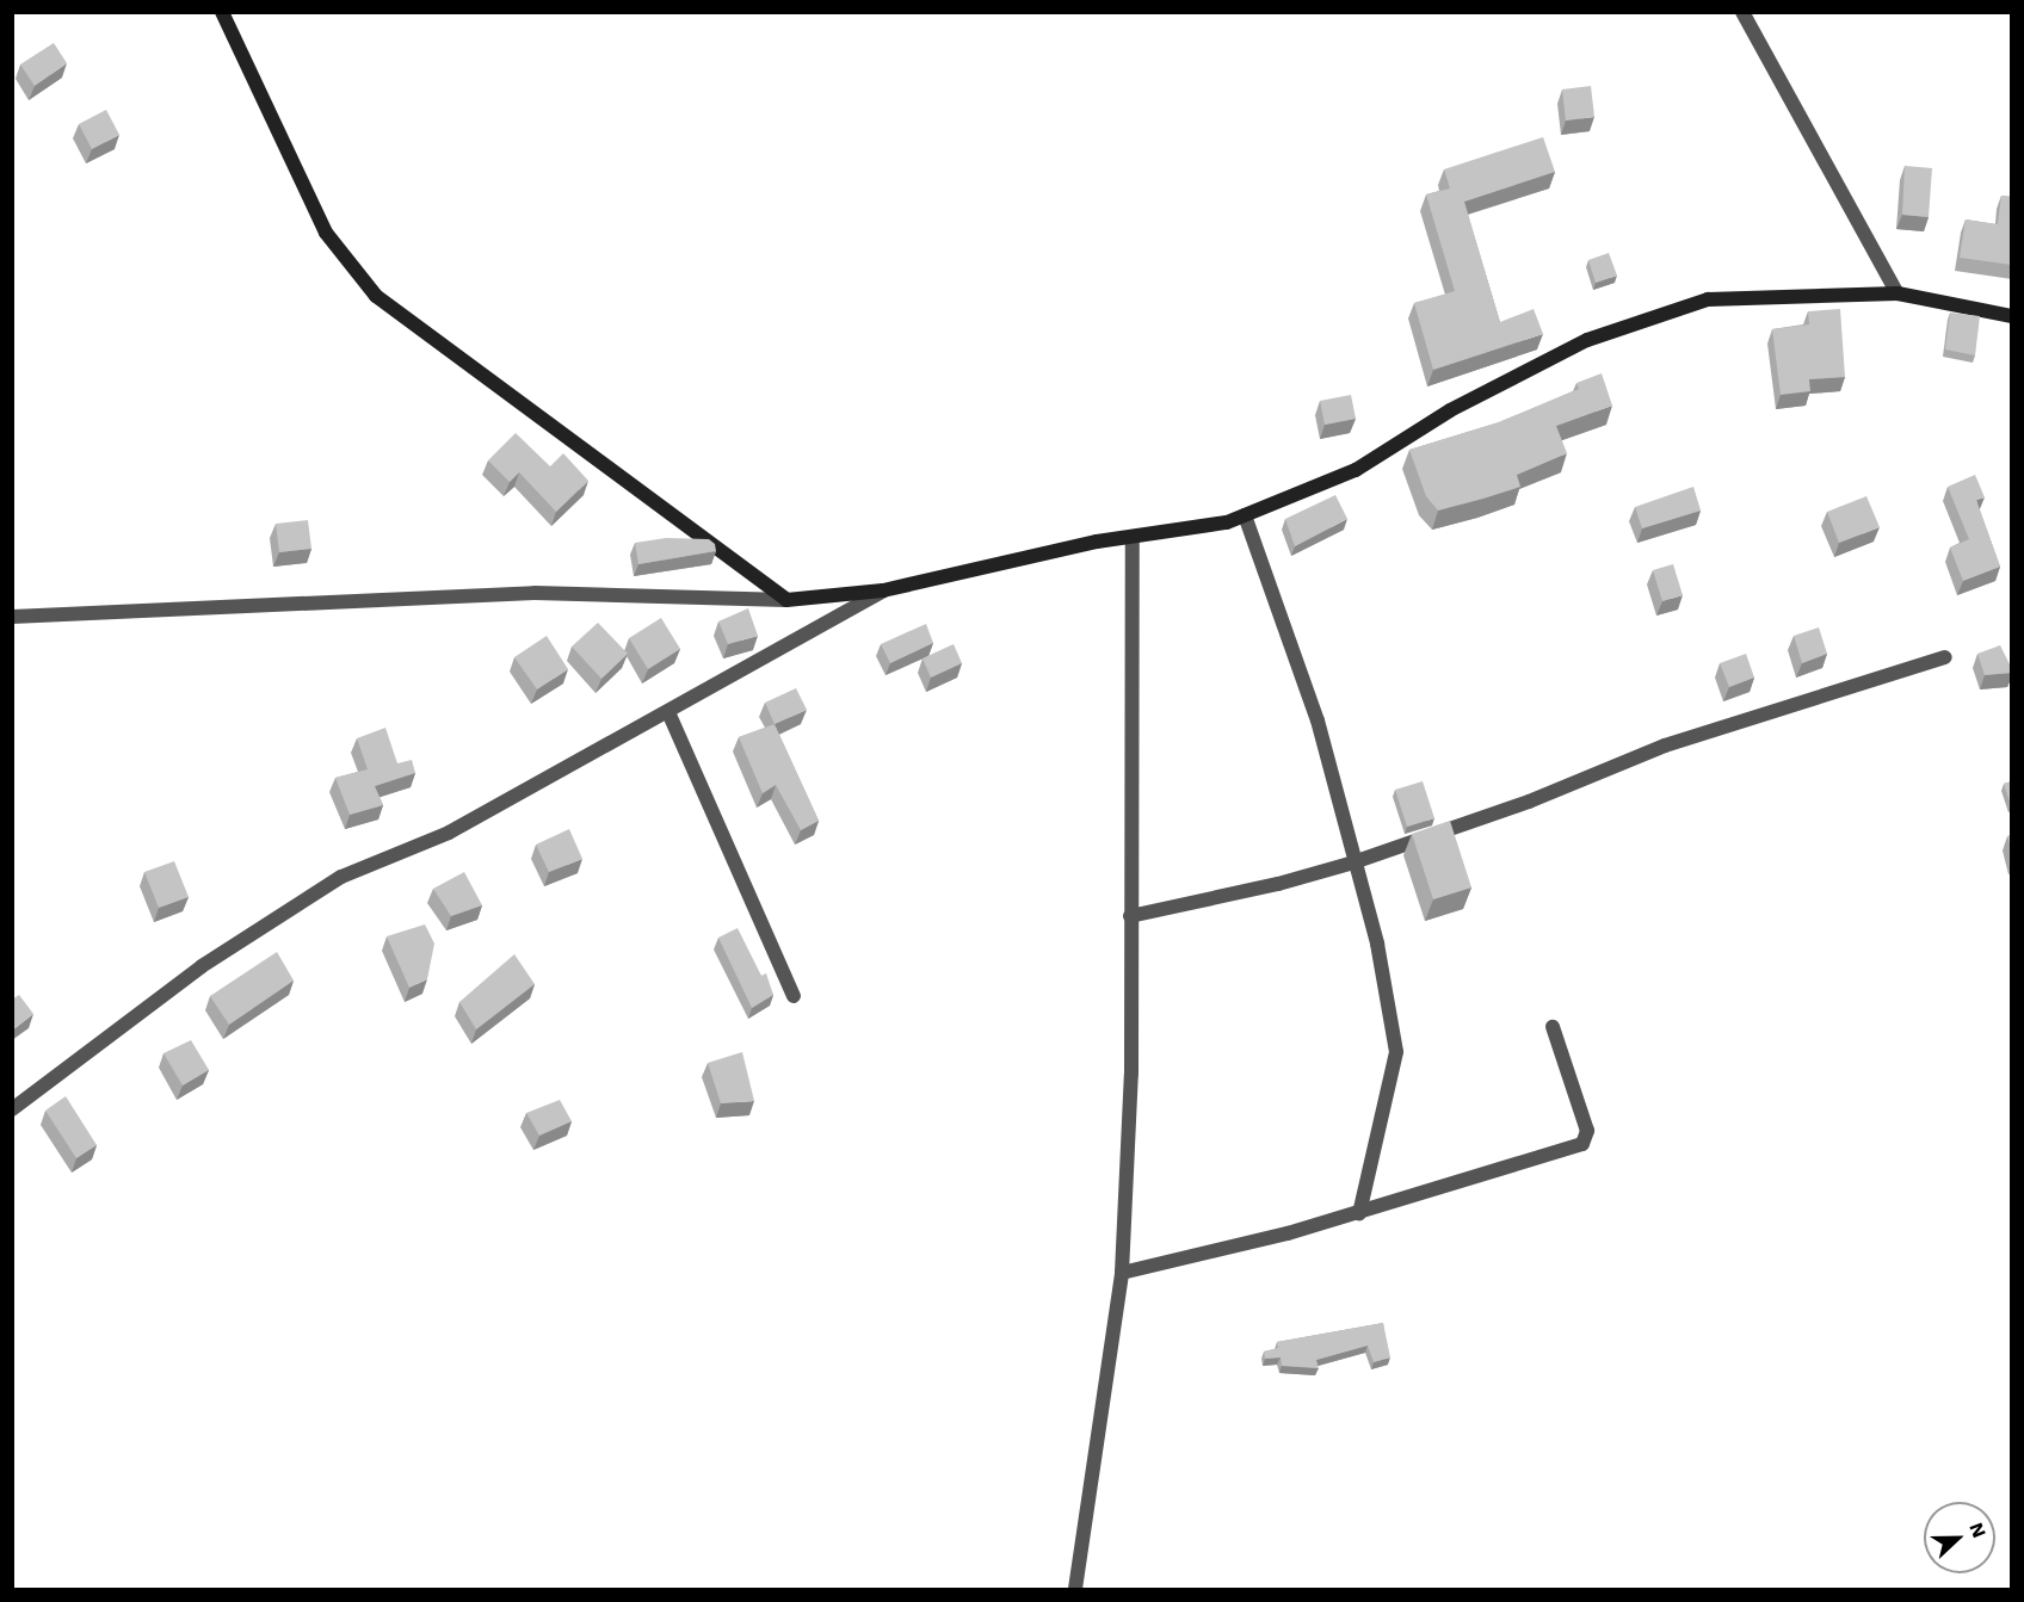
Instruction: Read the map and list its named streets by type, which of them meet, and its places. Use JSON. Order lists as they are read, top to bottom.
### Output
{
  "north": "right"
}
